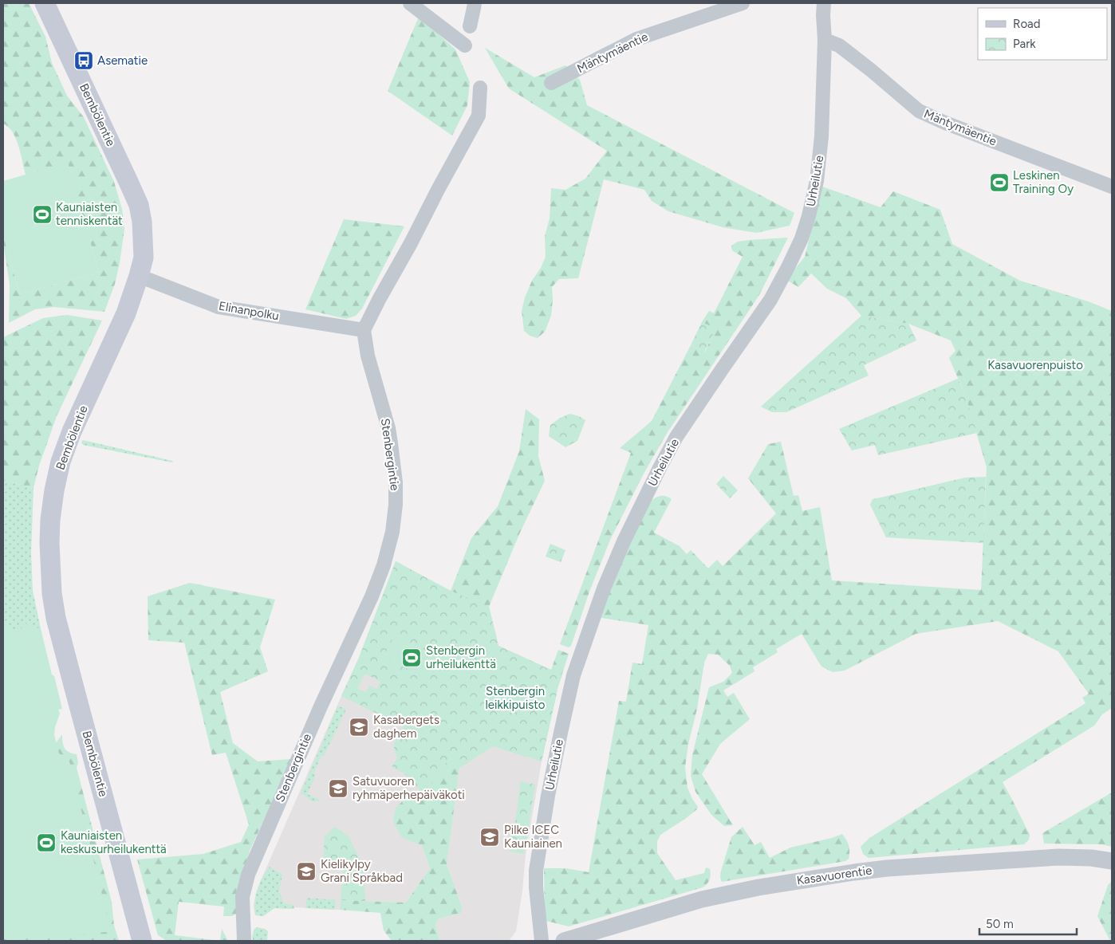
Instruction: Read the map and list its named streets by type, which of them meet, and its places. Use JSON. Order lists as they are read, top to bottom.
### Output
{
  "streets": {
    "main road": ["Bembölentie"],
    "street": [
      "Mäntymäentie",
      "Urheilutie",
      "Elinanpolku",
      "Stenbergintie",
      "Kasavuorentie"
    ]
  },
  "crossings": [
    ["Mäntymäentie", "Urheilutie"],
    ["Bembölentie", "Elinanpolku"],
    ["Elinanpolku", "Stenbergintie"]
  ],
  "parks": ["Kasavuorenpuisto", "Stenbergin leikkipuisto"],
  "places": {
    "bus stop": ["Asematie"],
    "sports": [
      "Leskinen Training Oy",
      "Kauniaisten tenniskentät",
      "Stenbergin urheilukenttä",
      "Kauniaisten keskusurheilukenttä"
    ],
    "school or university": [
      "Kasabergets daghem",
      "Satuvuoren ryhmäperhepäiväkoti",
      "Pilke ICEC Kauniainen",
      "Kielikylpy Grani Språkbad"
    ]
  },
  "legend": ["Road", "Park"],
  "scale_bar": "50 m"
}
